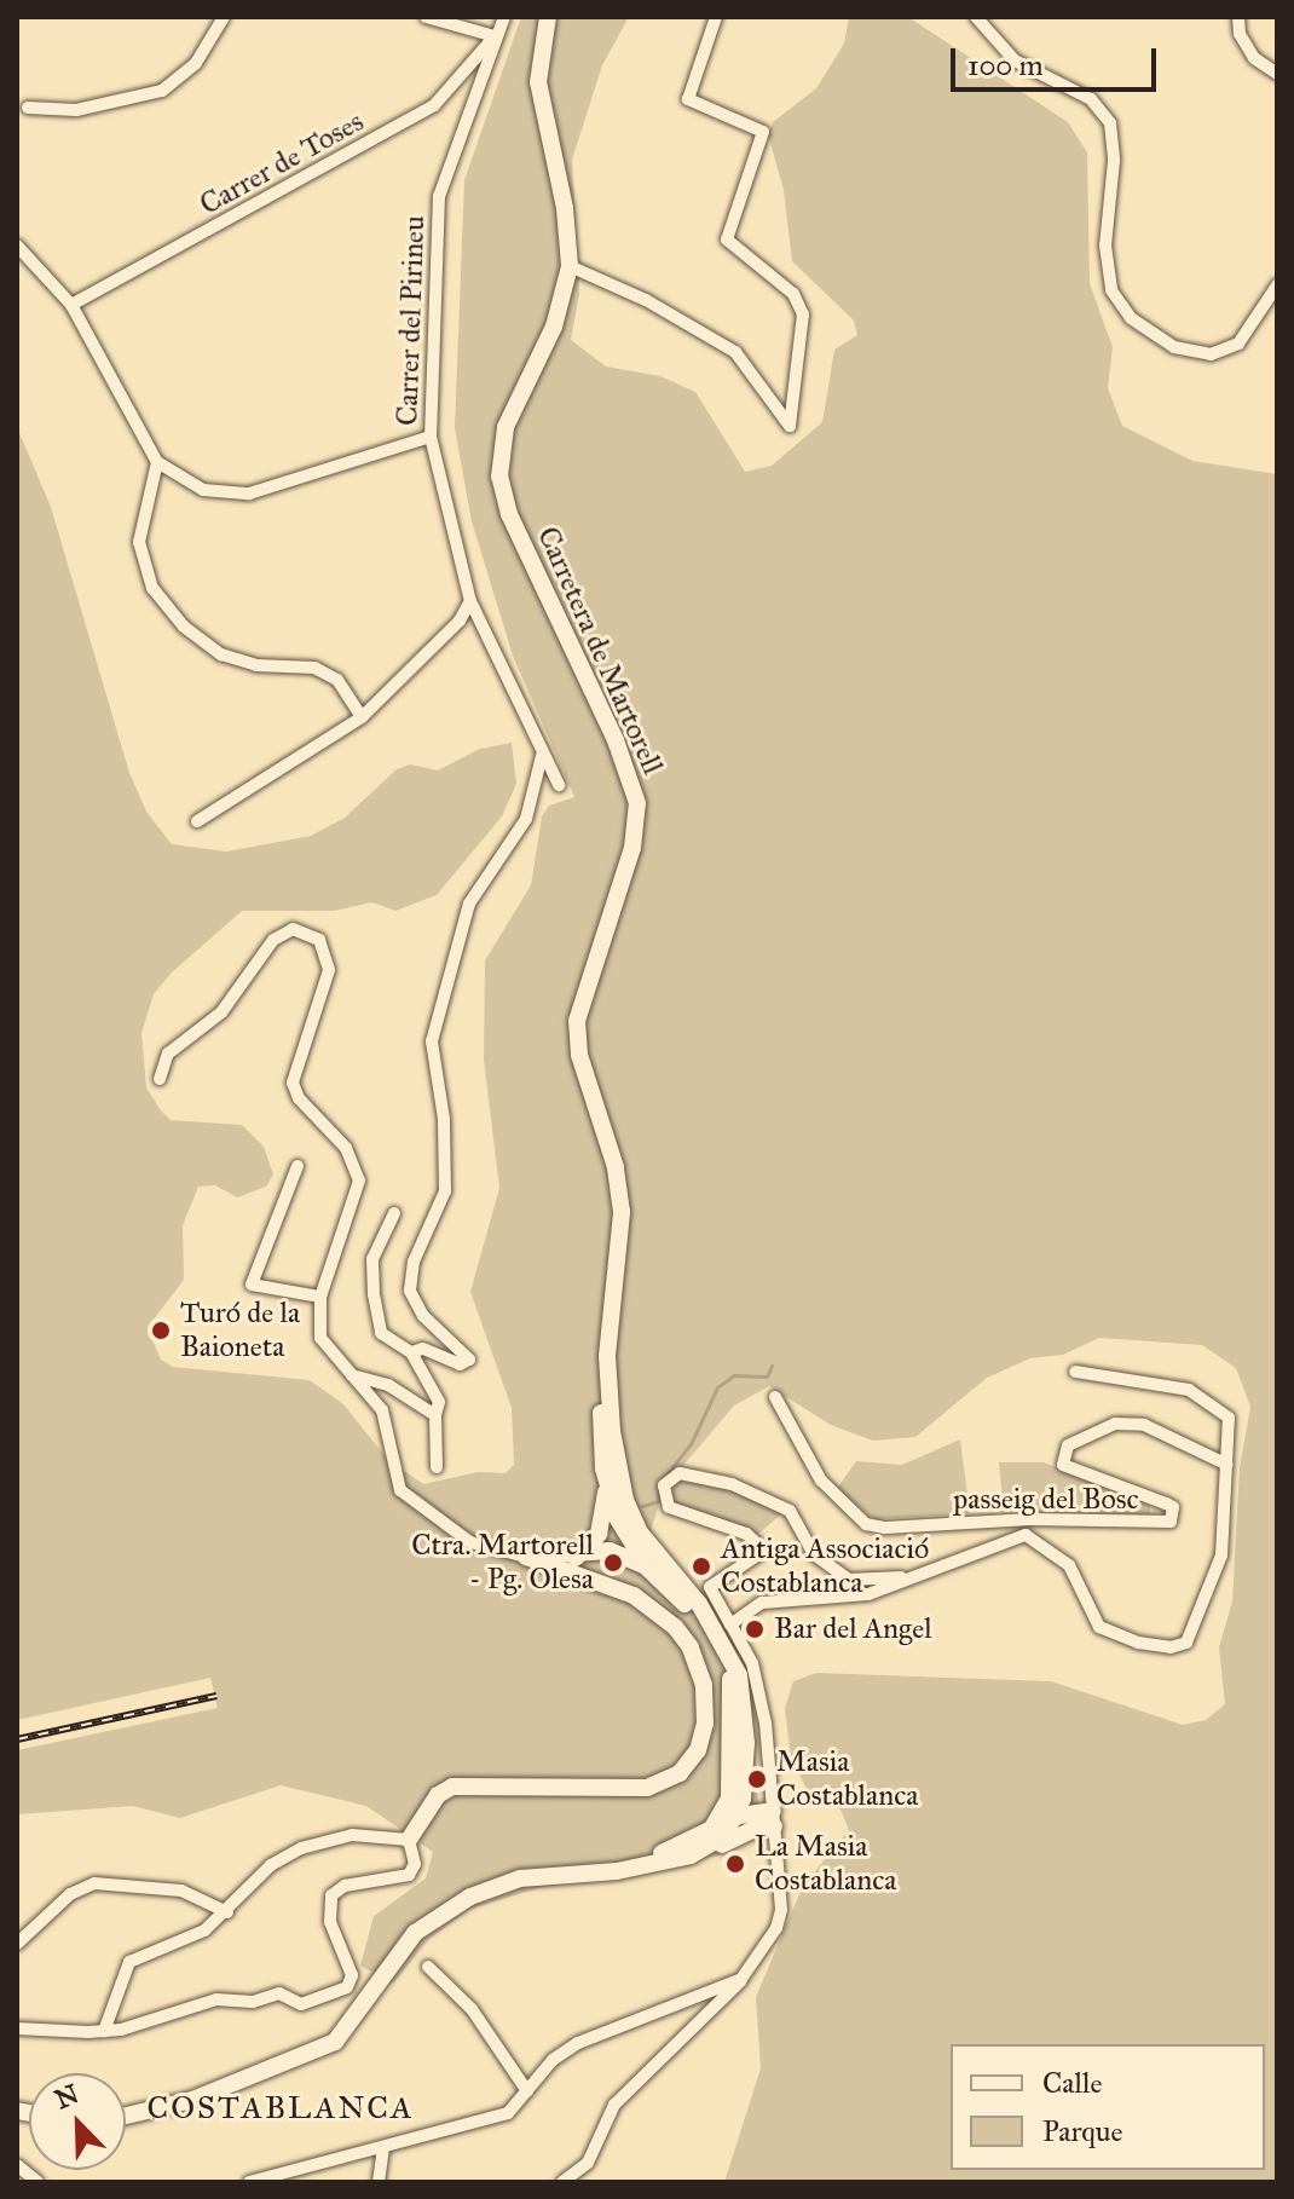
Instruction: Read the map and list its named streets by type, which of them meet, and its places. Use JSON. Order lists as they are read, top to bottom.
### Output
{
  "streets": {
    "main road": ["Carretera de Martorell"],
    "street": ["Carrer de Toses", "Carrer del Pirineu", "passeig del Bosc"]
  },
  "crossings": [
    ["Carrer de Toses", "Carrer del Pirineu"]
  ],
  "districts": ["COSTABLANCA"],
  "places": [
    "Turó de la Baioneta",
    "Ctra. Martorell - Pg. Olesa",
    "Antiga Associació Costablanca",
    "Bar del Angel",
    "Masia Costablanca",
    "La Masia Costablanca"
  ],
  "legend": ["Calle", "Parque"],
  "scale_bar": "100 m",
  "north": "top left"
}
